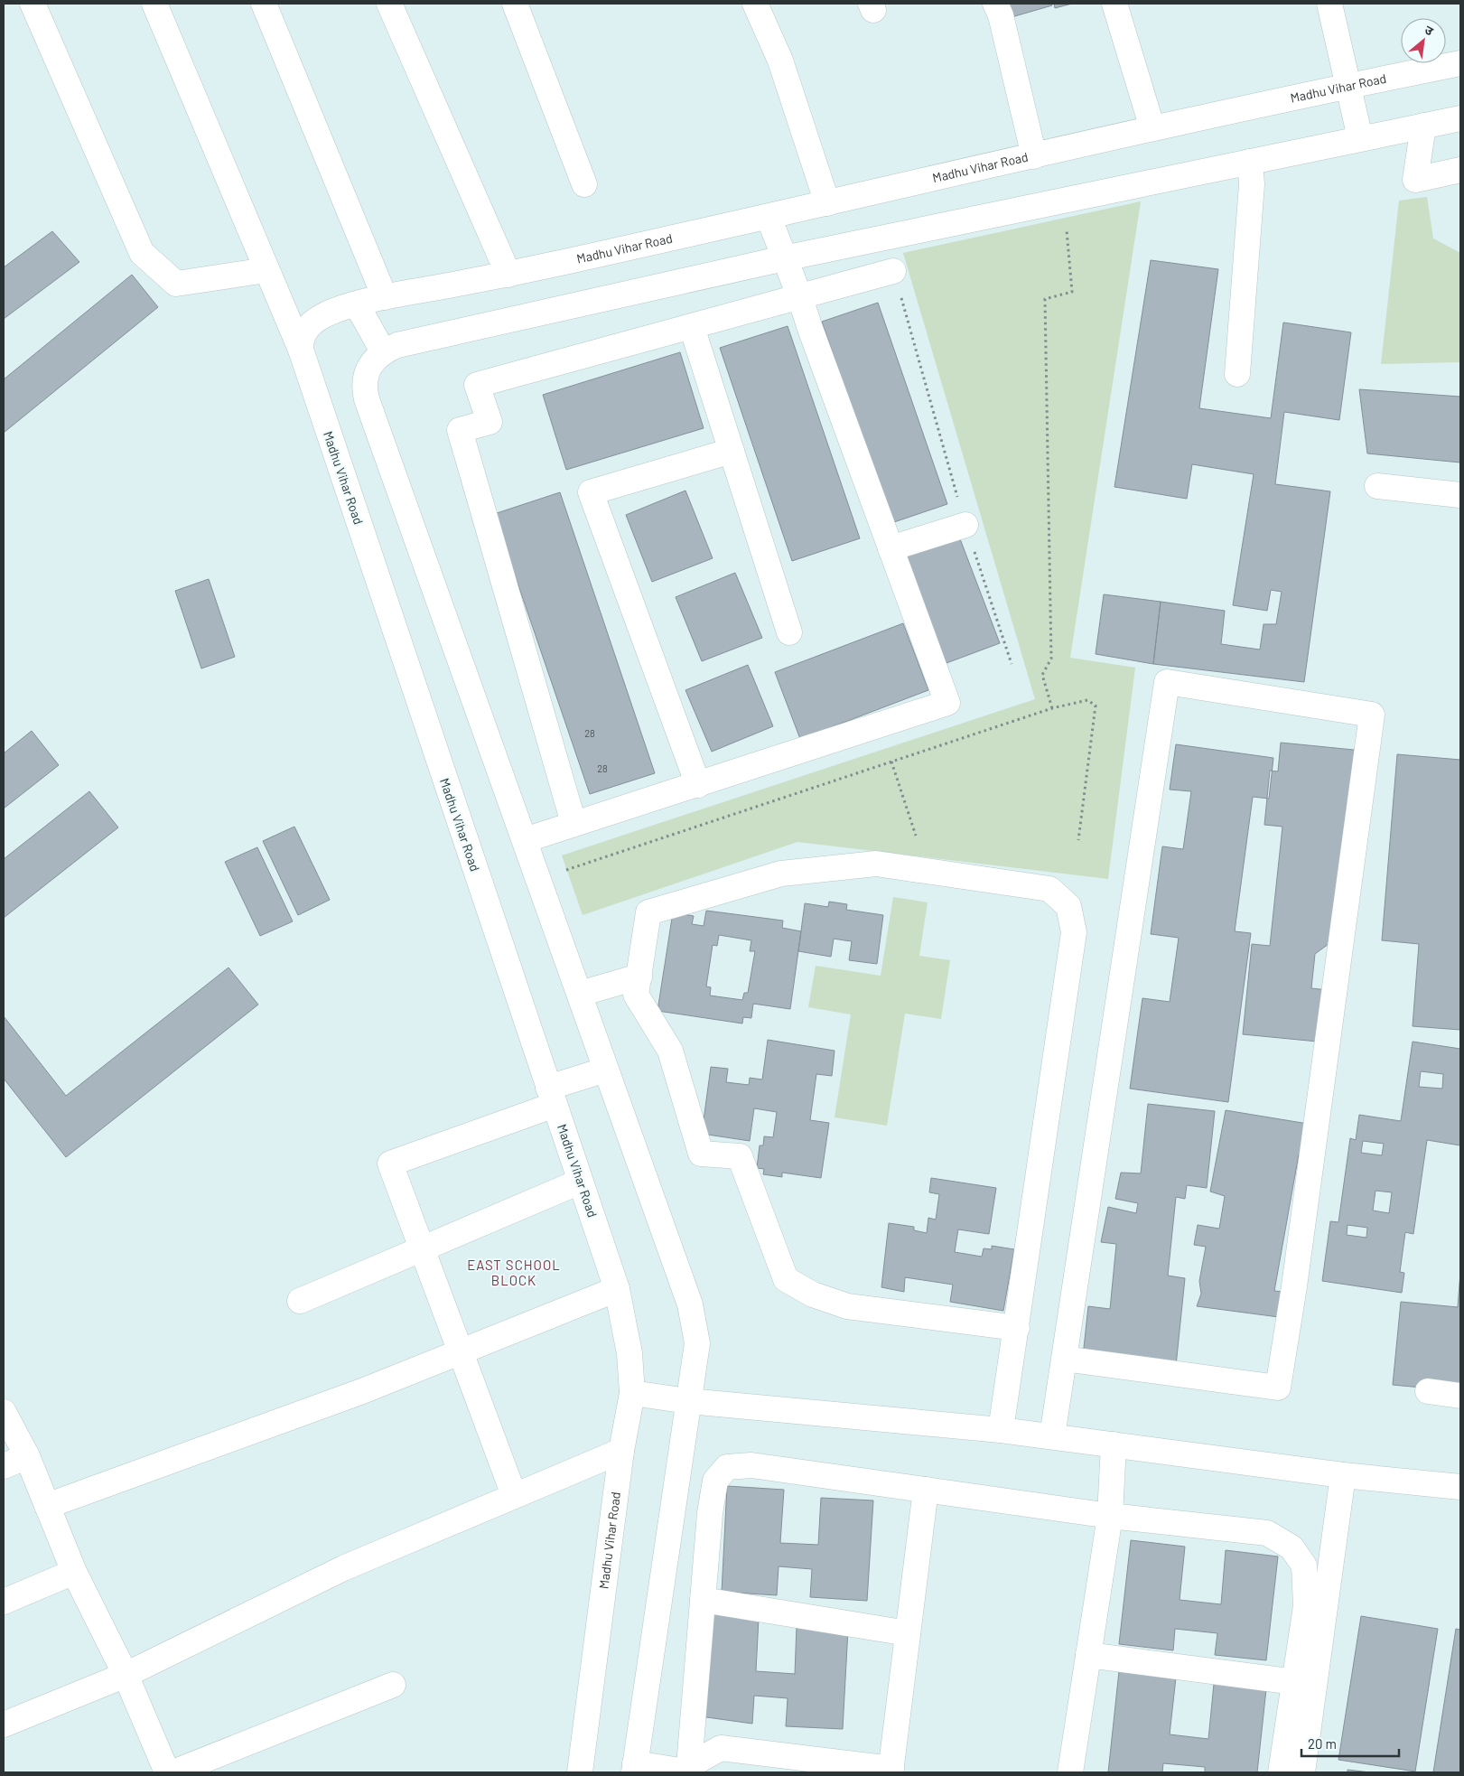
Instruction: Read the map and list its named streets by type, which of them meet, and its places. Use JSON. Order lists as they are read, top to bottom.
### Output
{
  "streets": {
    "street": ["Madhu Vihar Road"]
  },
  "districts": ["EAST SCHOOL BLOCK"],
  "house_numbers": ["28", "28"],
  "scale_bar": "20 m",
  "north": "top right"
}
